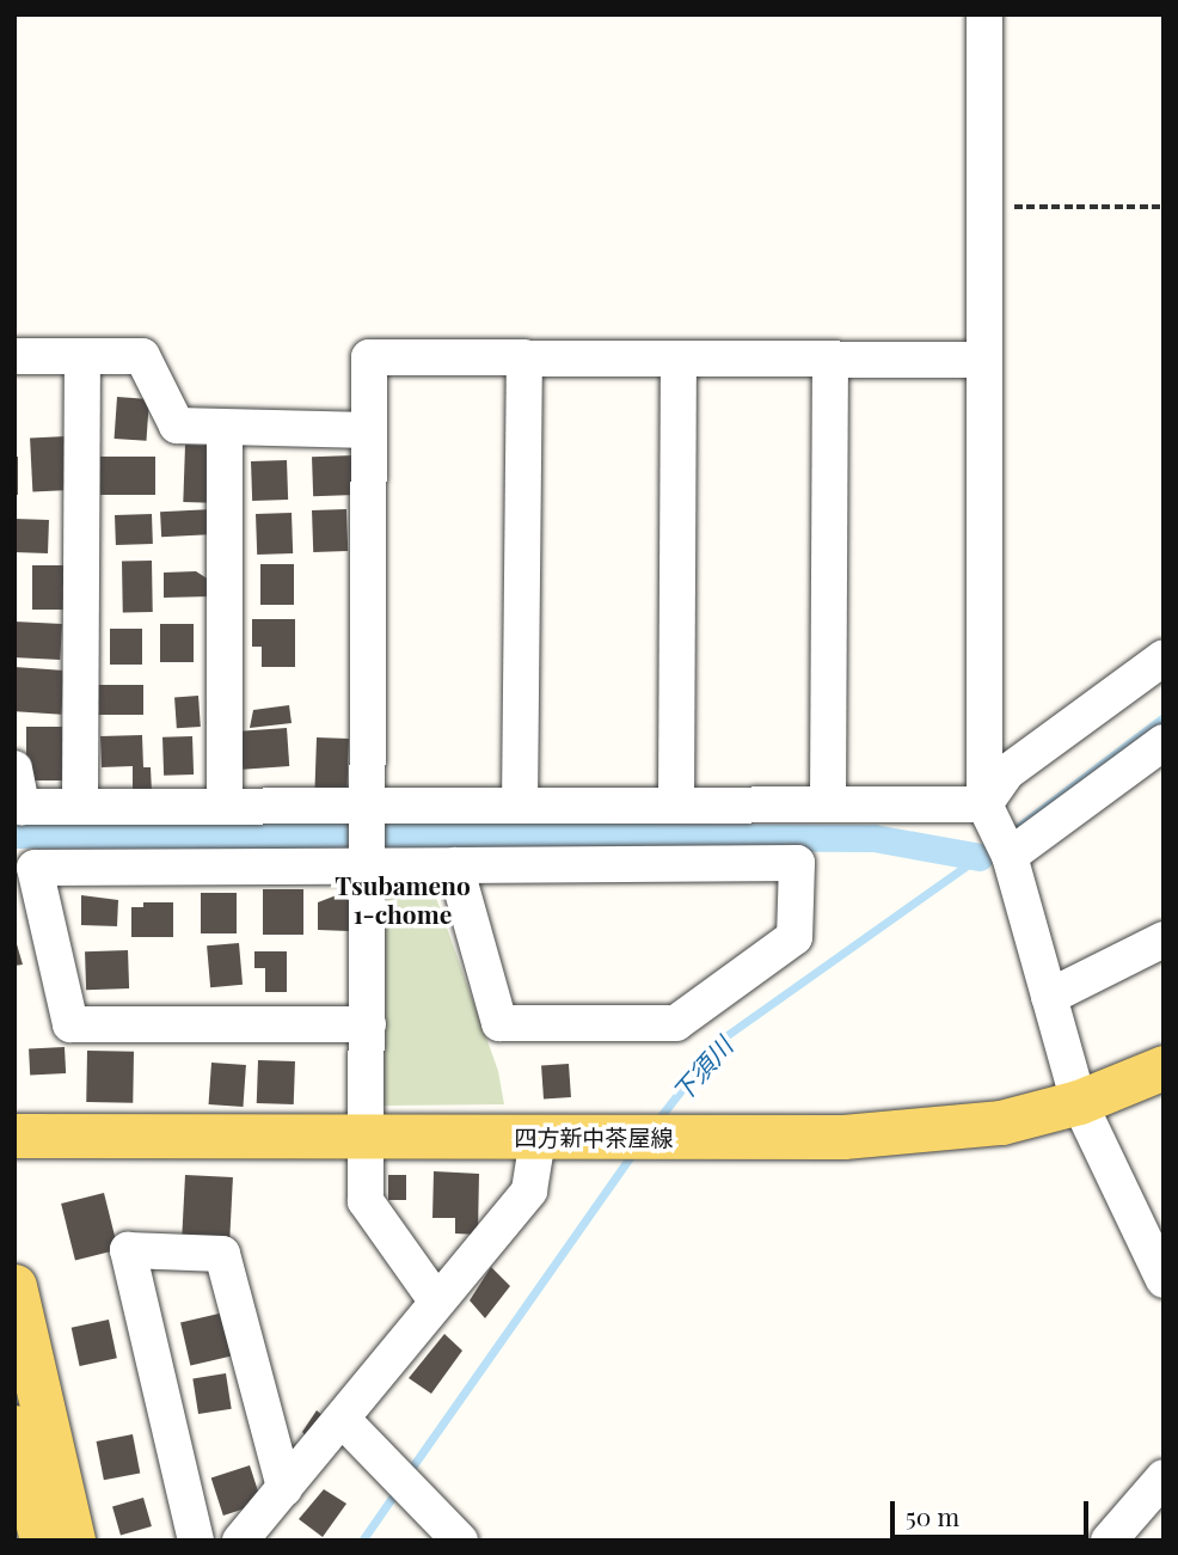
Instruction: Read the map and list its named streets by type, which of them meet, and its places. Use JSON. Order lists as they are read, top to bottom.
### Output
{
  "streets": {
    "main road": ["四方新中茶屋線"]
  },
  "districts": ["Tsubameno 1-chome"],
  "water": ["下須川"],
  "scale_bar": "50 m"
}
